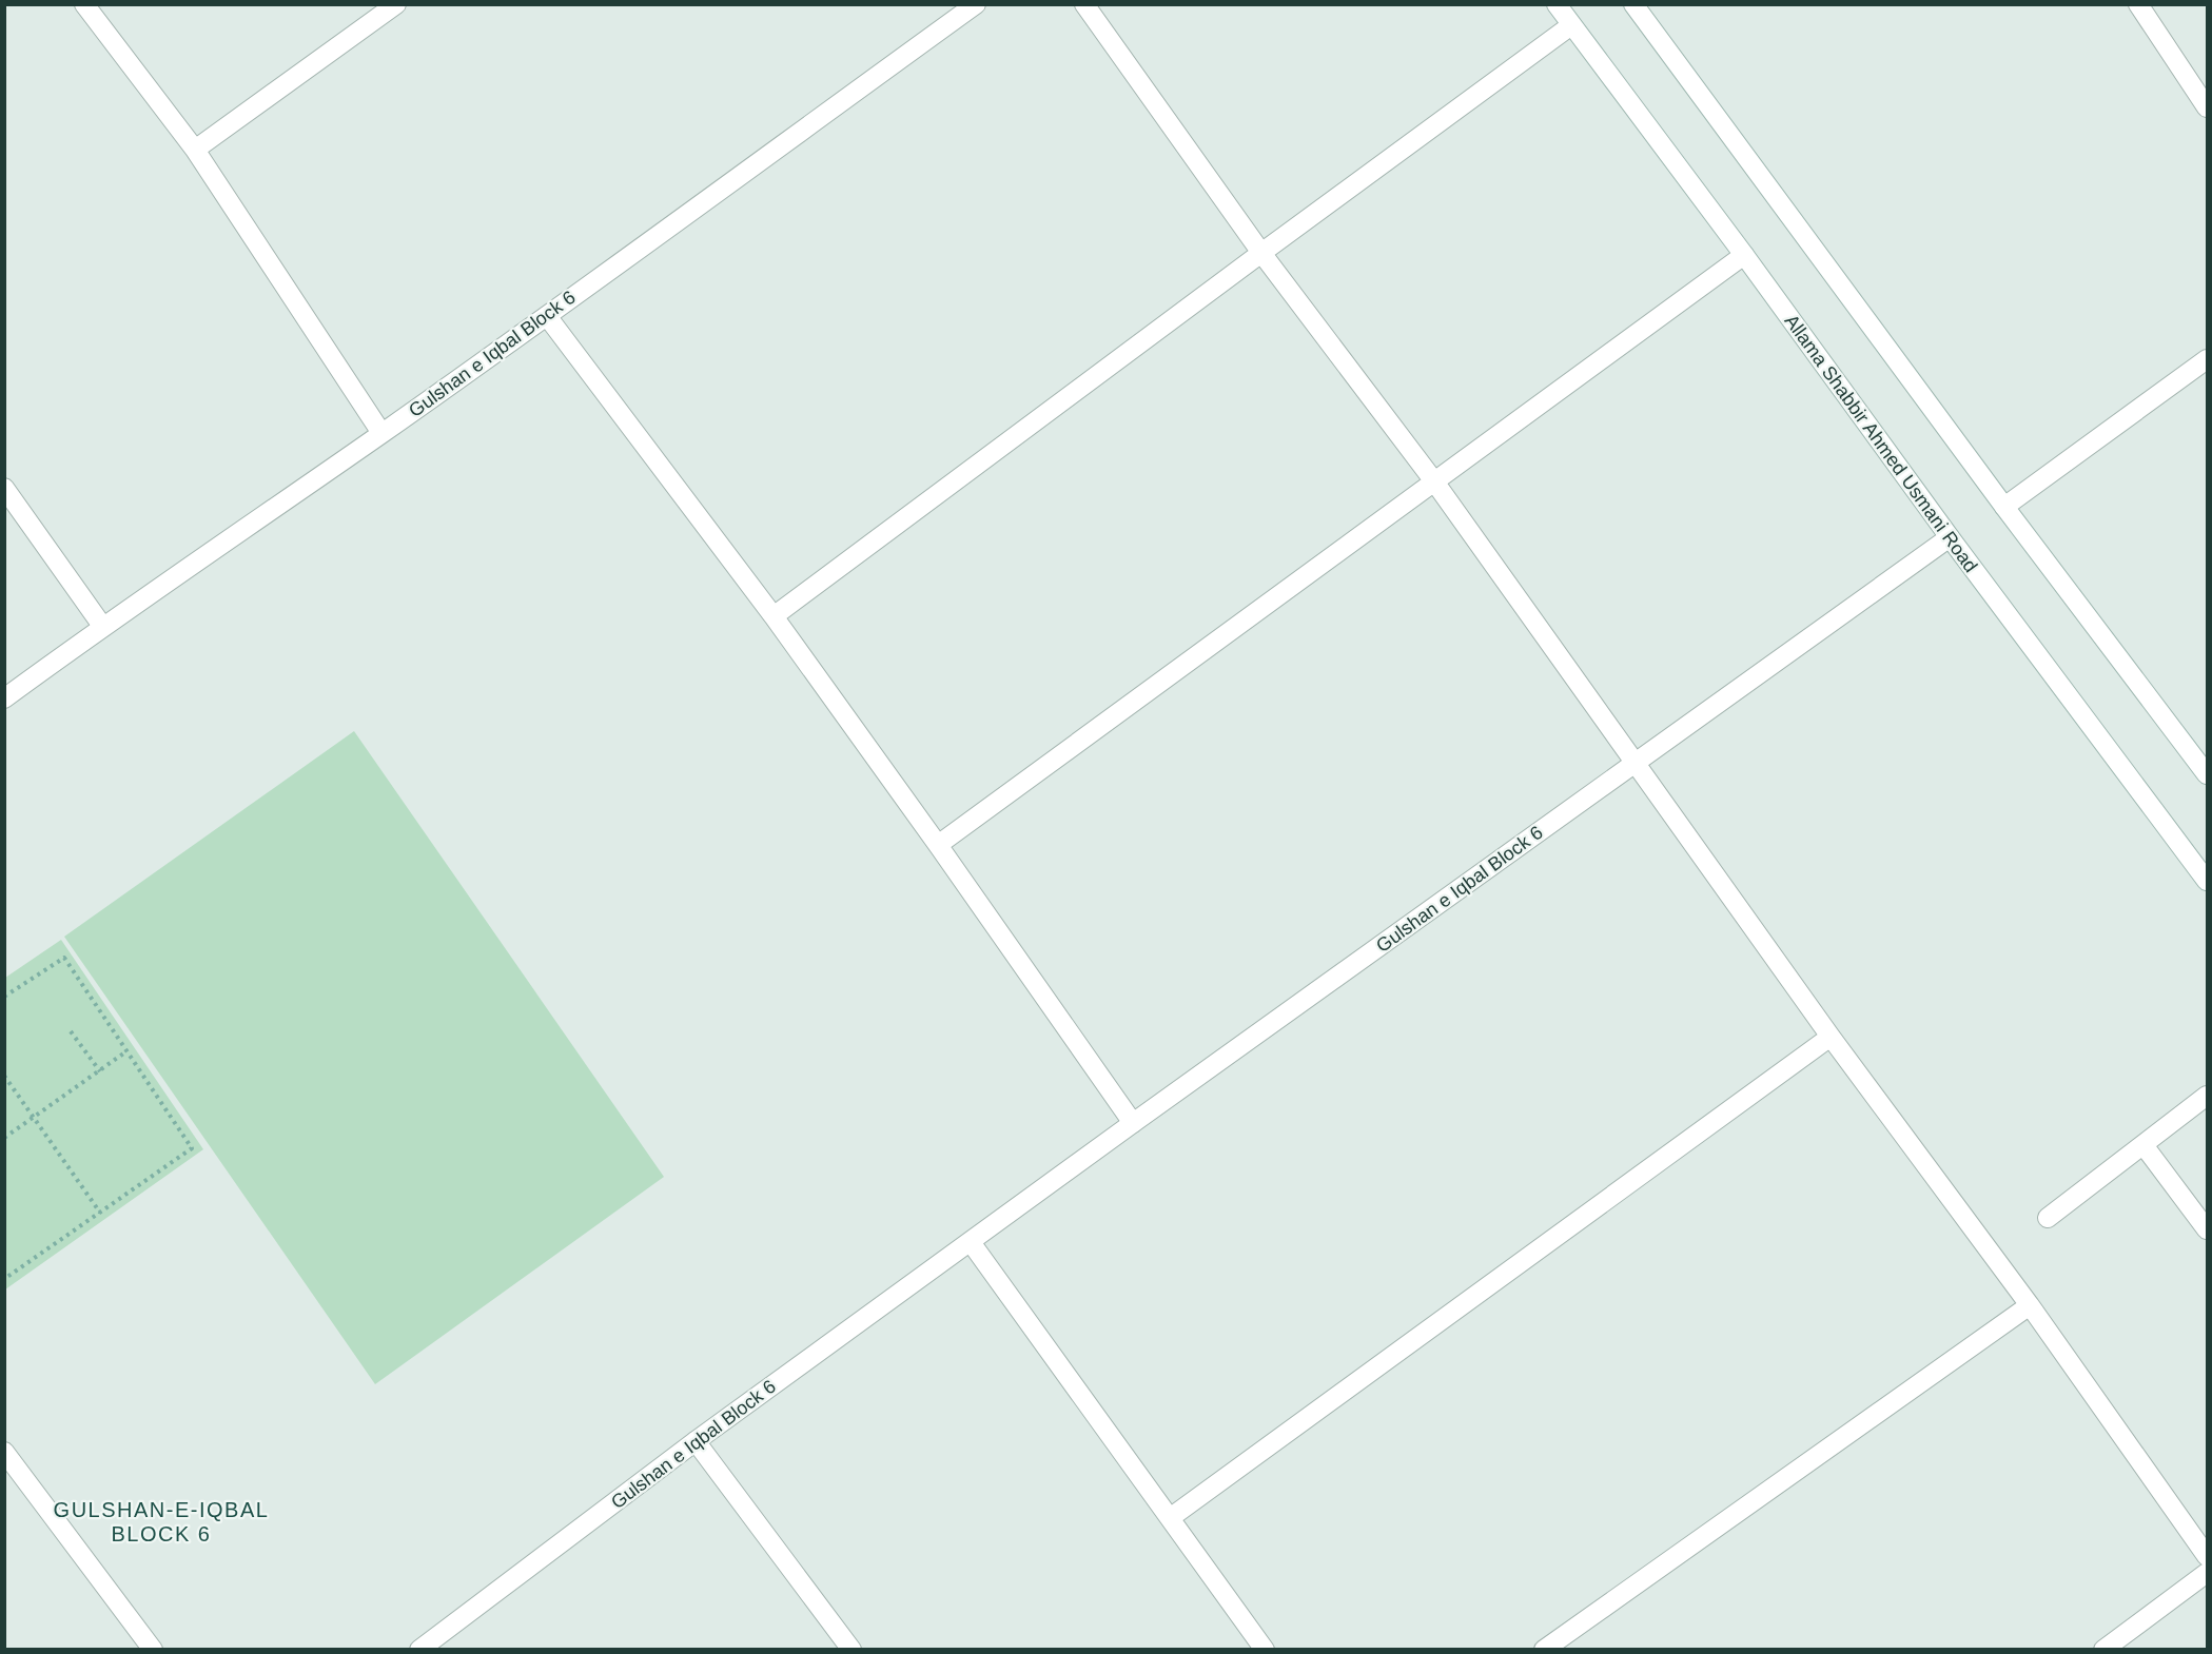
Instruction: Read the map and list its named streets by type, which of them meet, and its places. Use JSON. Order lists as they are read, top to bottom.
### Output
{
  "streets": {
    "street": ["Gulshan e Iqbal Block 6", "Allama Shabbir Ahmed Usmani Road"]
  },
  "crossings": [
    ["Gulshan e Iqbal Block 6", "Allama Shabbir Ahmed Usmani Road"]
  ],
  "districts": ["GULSHAN-E-IQBAL BLOCK 6"]
}
